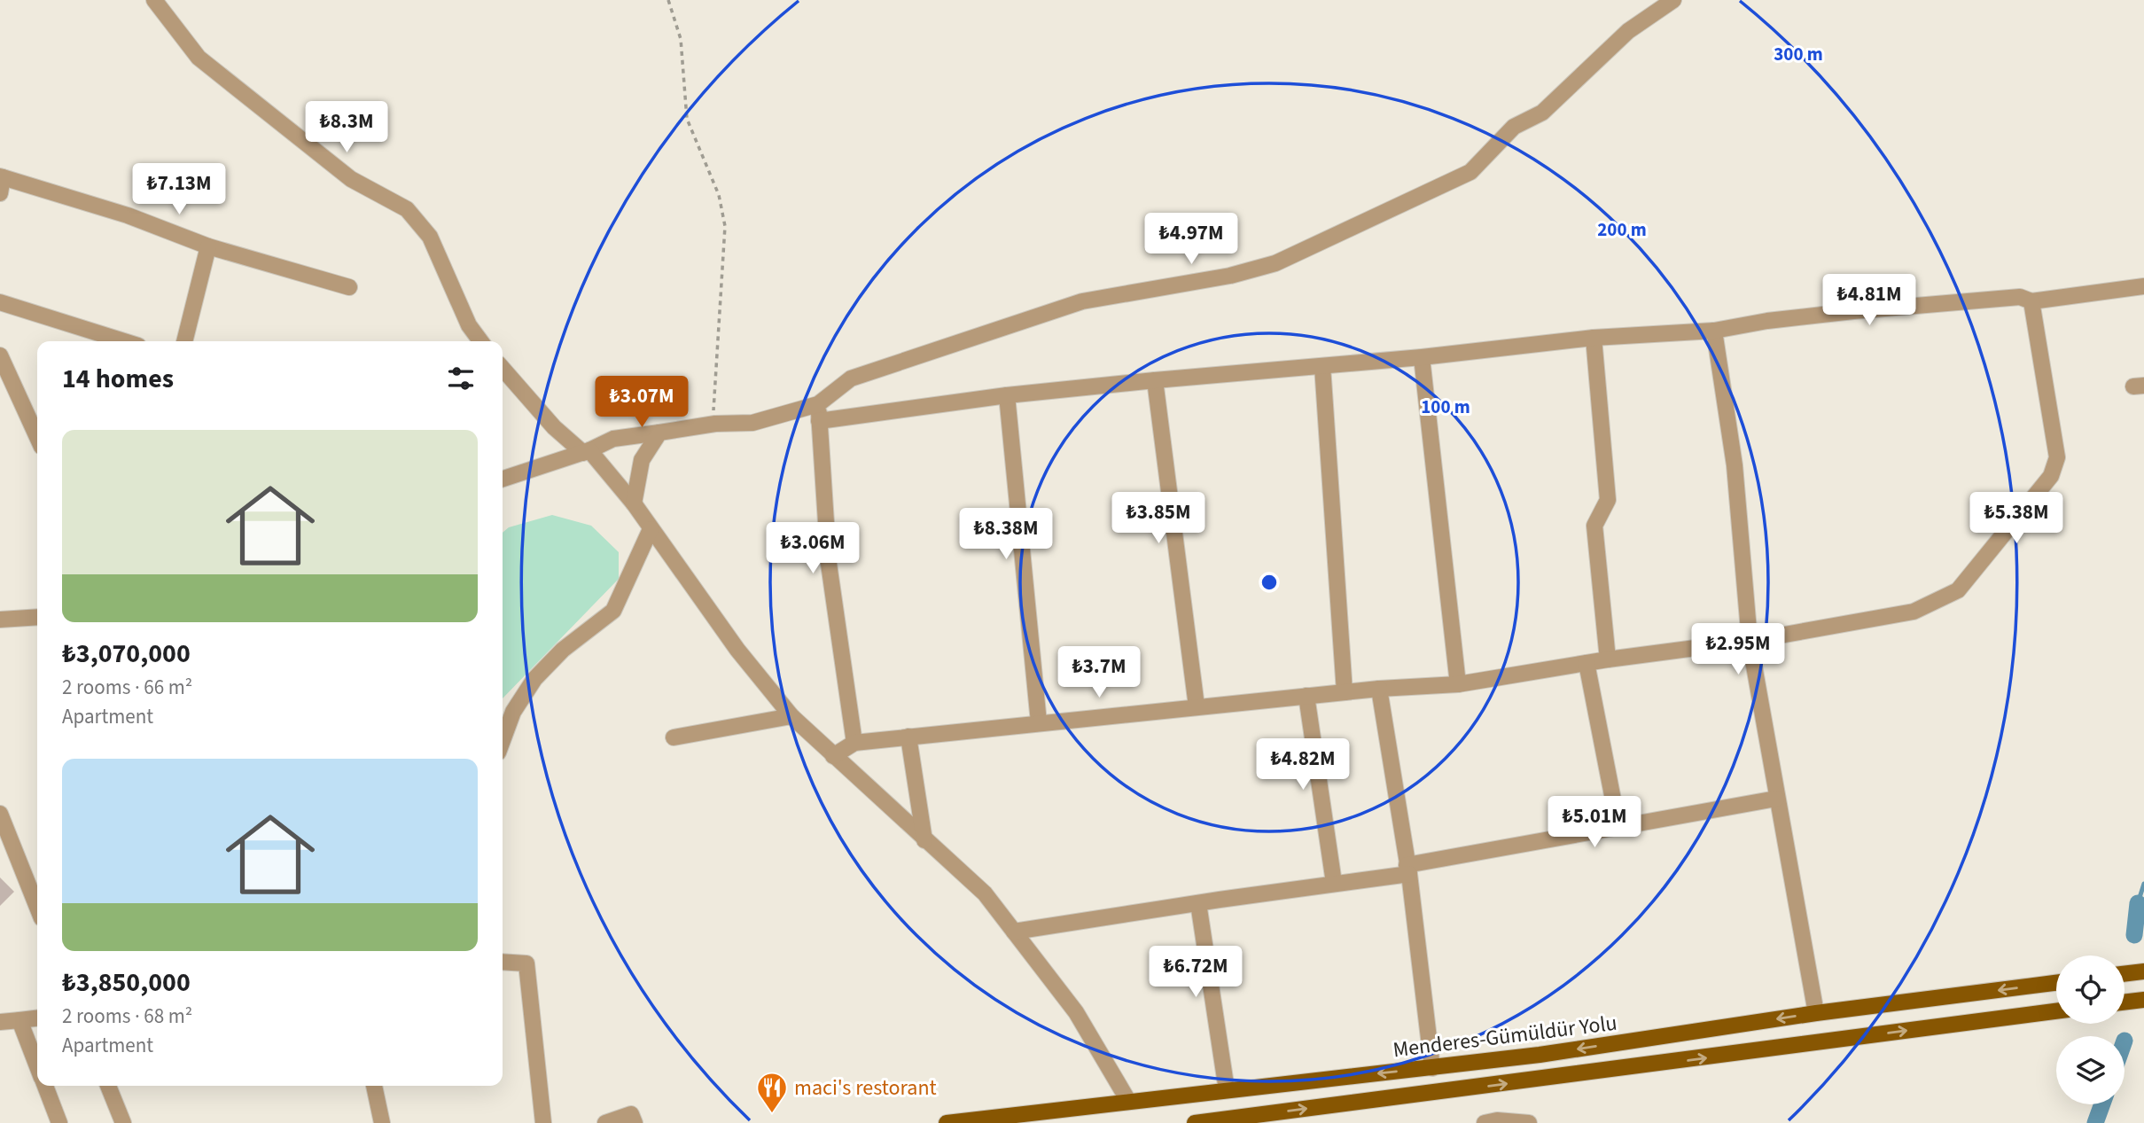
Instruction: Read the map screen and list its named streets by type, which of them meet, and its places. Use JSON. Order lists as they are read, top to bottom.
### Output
{
  "streets": {
    "main road": ["Menderes-Gümüldür Yolu"]
  },
  "places": {
    "restaurant": ["maci's restorant"]
  },
  "page": {
    "price": [
      "₺8.3M",
      "₺7.13M",
      "₺4.97M",
      "₺4.81M",
      "₺3.07M",
      "₺3.85M",
      "₺5.38M",
      "₺8.38M",
      "₺3.06M",
      "₺2.95M",
      "₺3.7M",
      "₺4.82M",
      "₺5.01M",
      "₺6.72M"
    ],
    "heading": "14 homes",
    "list": [
      {
        "name": "₺3,070,000",
        "note": "2 rooms · 66 m² · Apartment"
      },
      {
        "name": "₺3,850,000",
        "note": "2 rooms · 68 m² · Apartment"
      }
    ]
  },
  "rings": ["300 m", "200 m", "100 m"]
}
